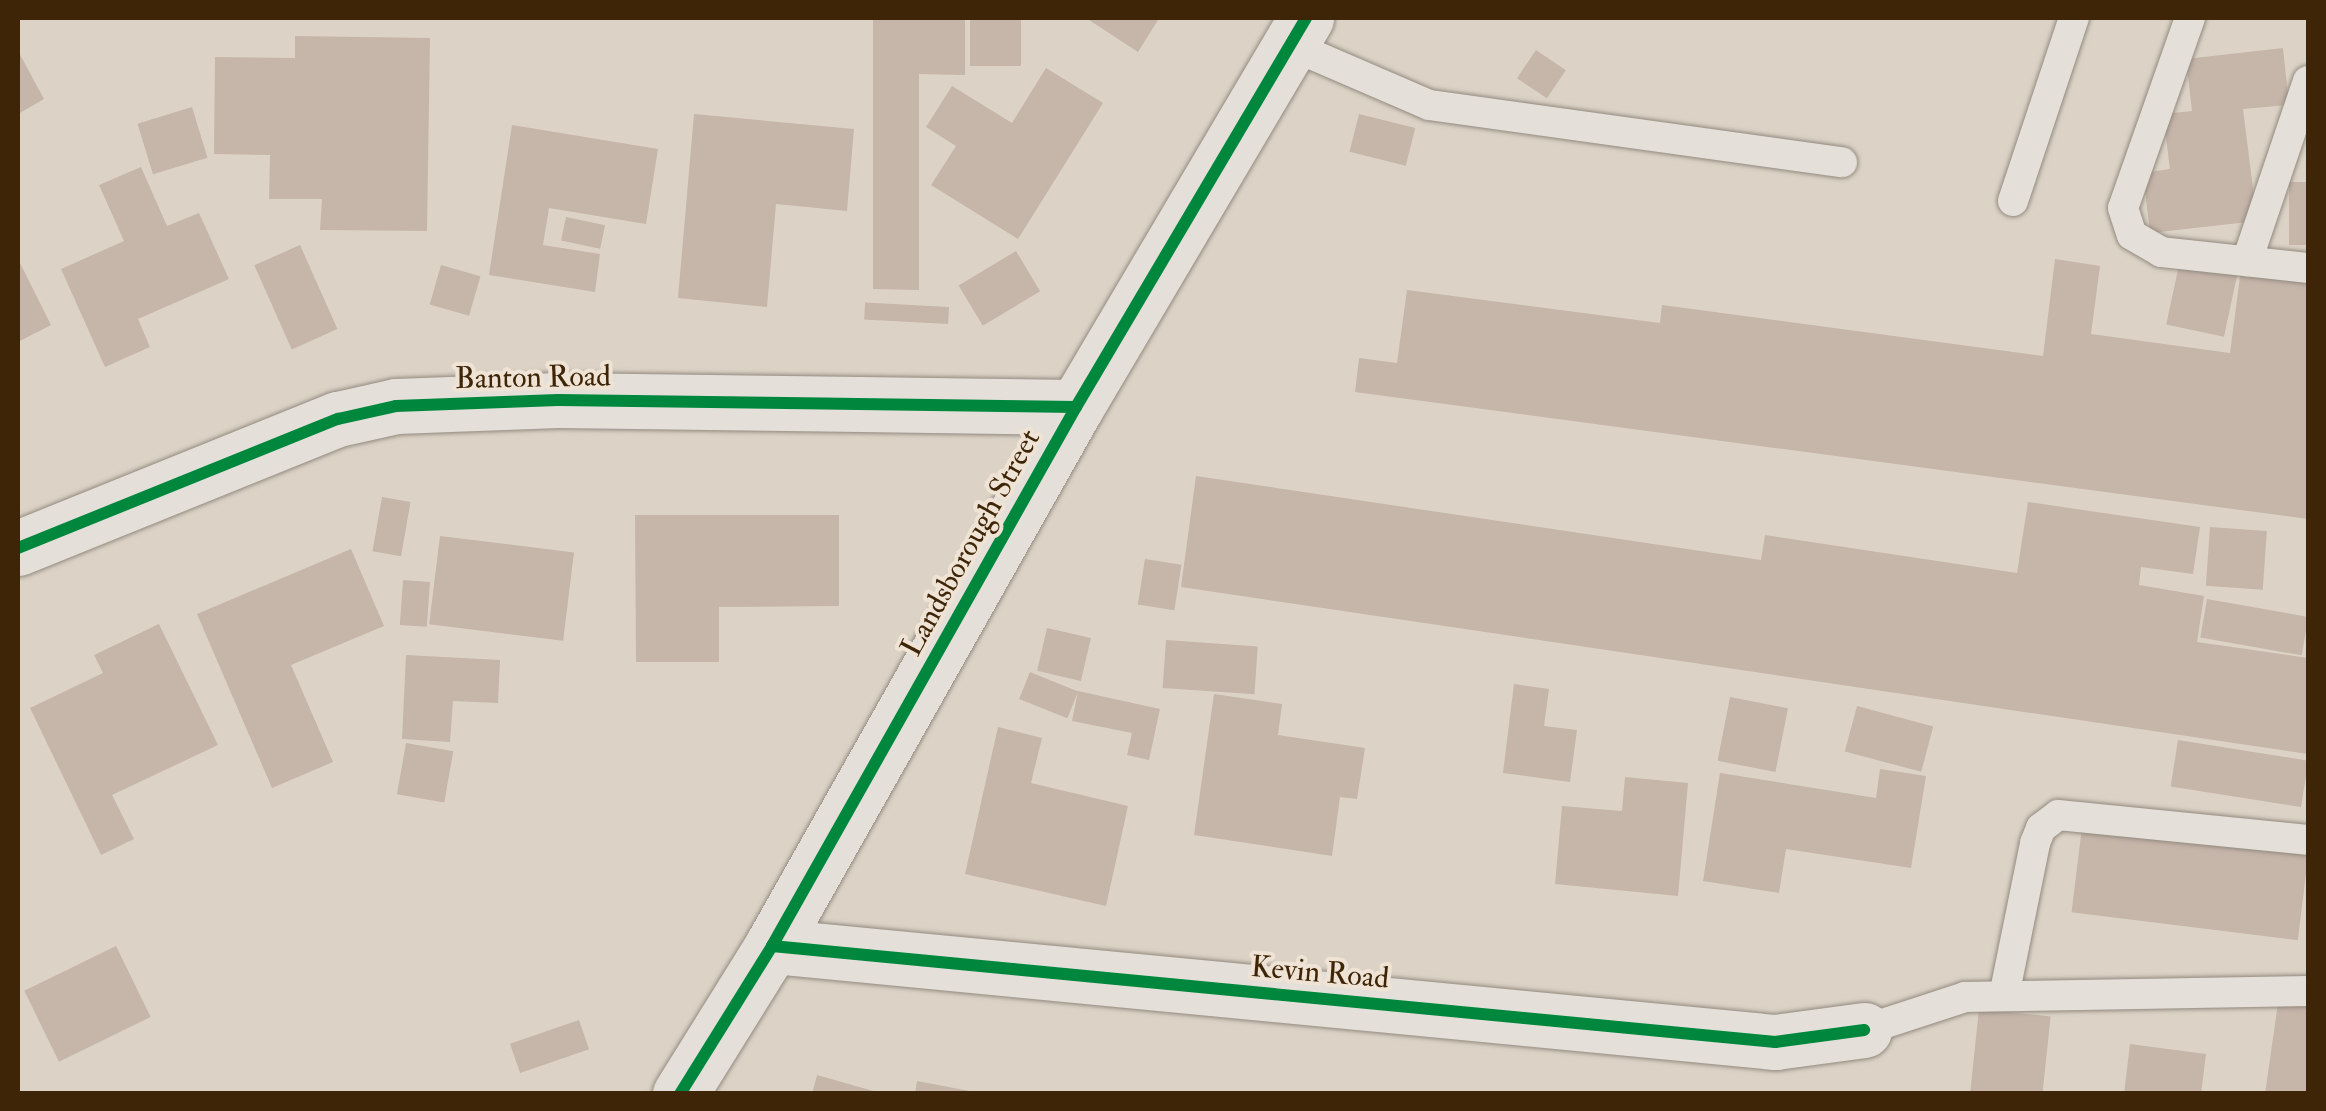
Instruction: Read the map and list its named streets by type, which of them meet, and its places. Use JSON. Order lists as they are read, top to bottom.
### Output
{
  "streets": {
    "street": ["Banton Road", "Landsborough Street", "Kevin Road"]
  },
  "crossings": [
    ["Banton Road", "Landsborough Street"],
    ["Landsborough Street", "Kevin Road"]
  ]
}
